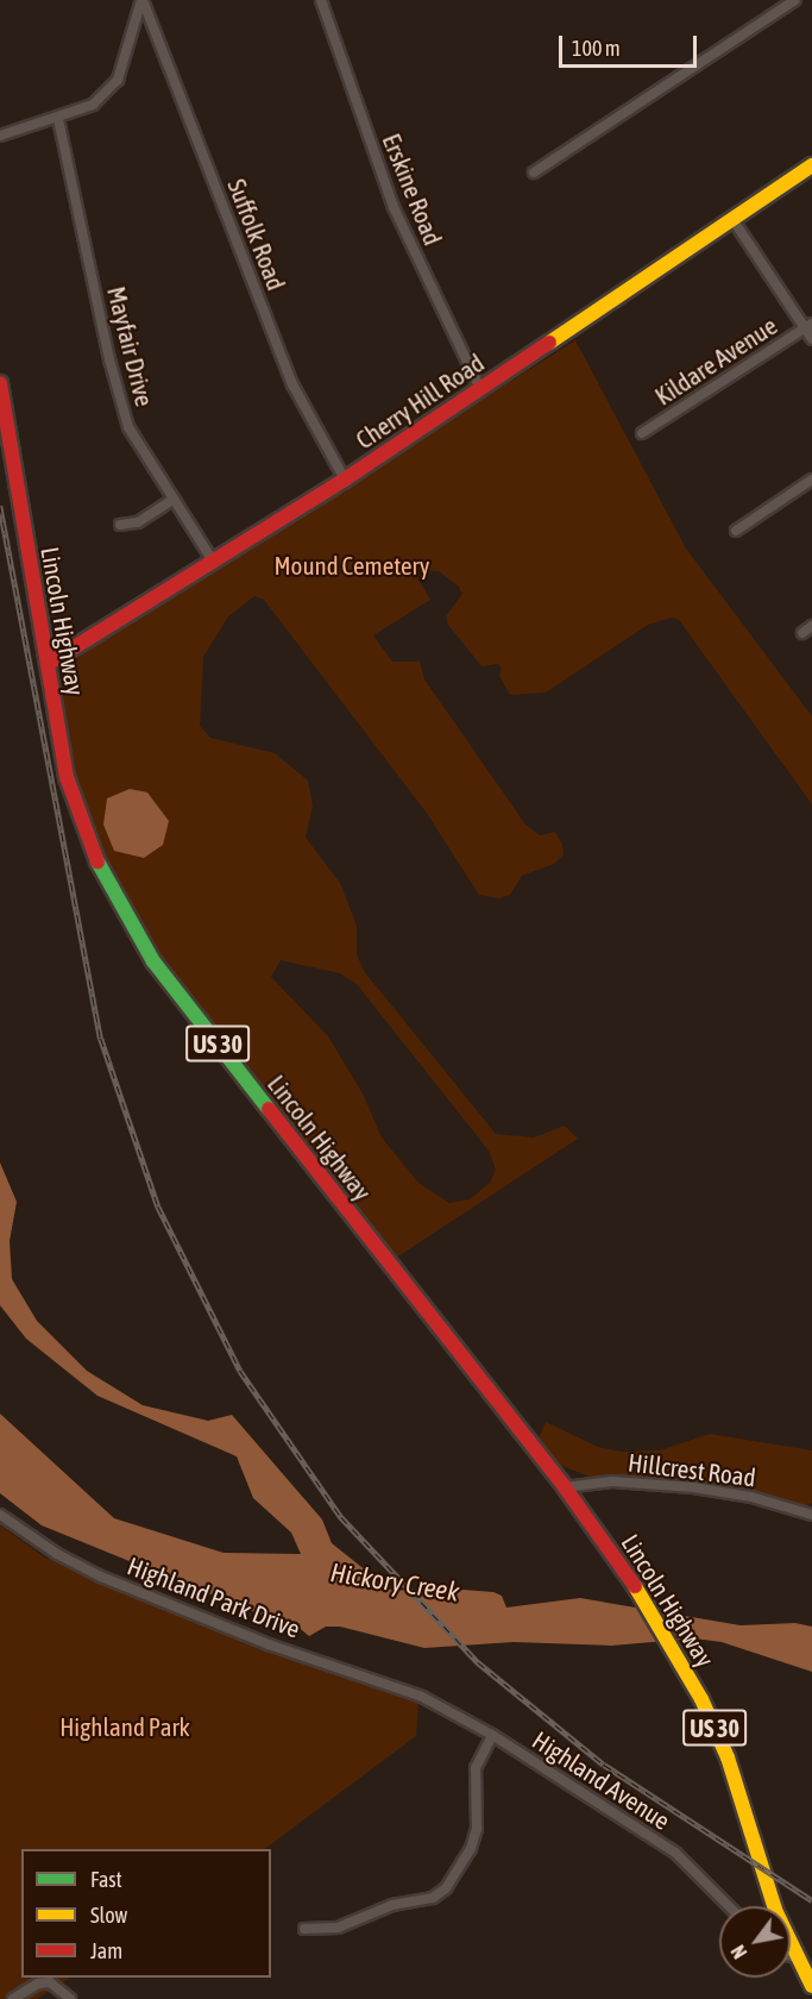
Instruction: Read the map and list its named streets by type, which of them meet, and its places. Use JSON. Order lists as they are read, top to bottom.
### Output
{
  "streets": {
    "main road": ["Cherry Hill Road", "Lincoln Highway", "US 30"],
    "street": [
      "Erskine Road",
      "Suffolk Road",
      "Mayfair Drive",
      "Kildare Avenue",
      "Hillcrest Road",
      "Highland Park Drive",
      "Highland Avenue"
    ]
  },
  "crossings": [
    ["Erskine Road", "Cherry Hill Road"],
    ["Suffolk Road", "Cherry Hill Road"],
    ["Mayfair Drive", "Cherry Hill Road"],
    ["Cherry Hill Road", "Lincoln Highway"],
    ["Lincoln Highway", "US 30"],
    ["Lincoln Highway", "Hillcrest Road"],
    ["Highland Park Drive", "Highland Avenue"]
  ],
  "water": ["Hickory Creek"],
  "parks": ["Mound Cemetery", "Highland Park"],
  "legend": ["Fast", "Slow", "Jam"],
  "scale_bar": "100 m",
  "north": "bottom left"
}
